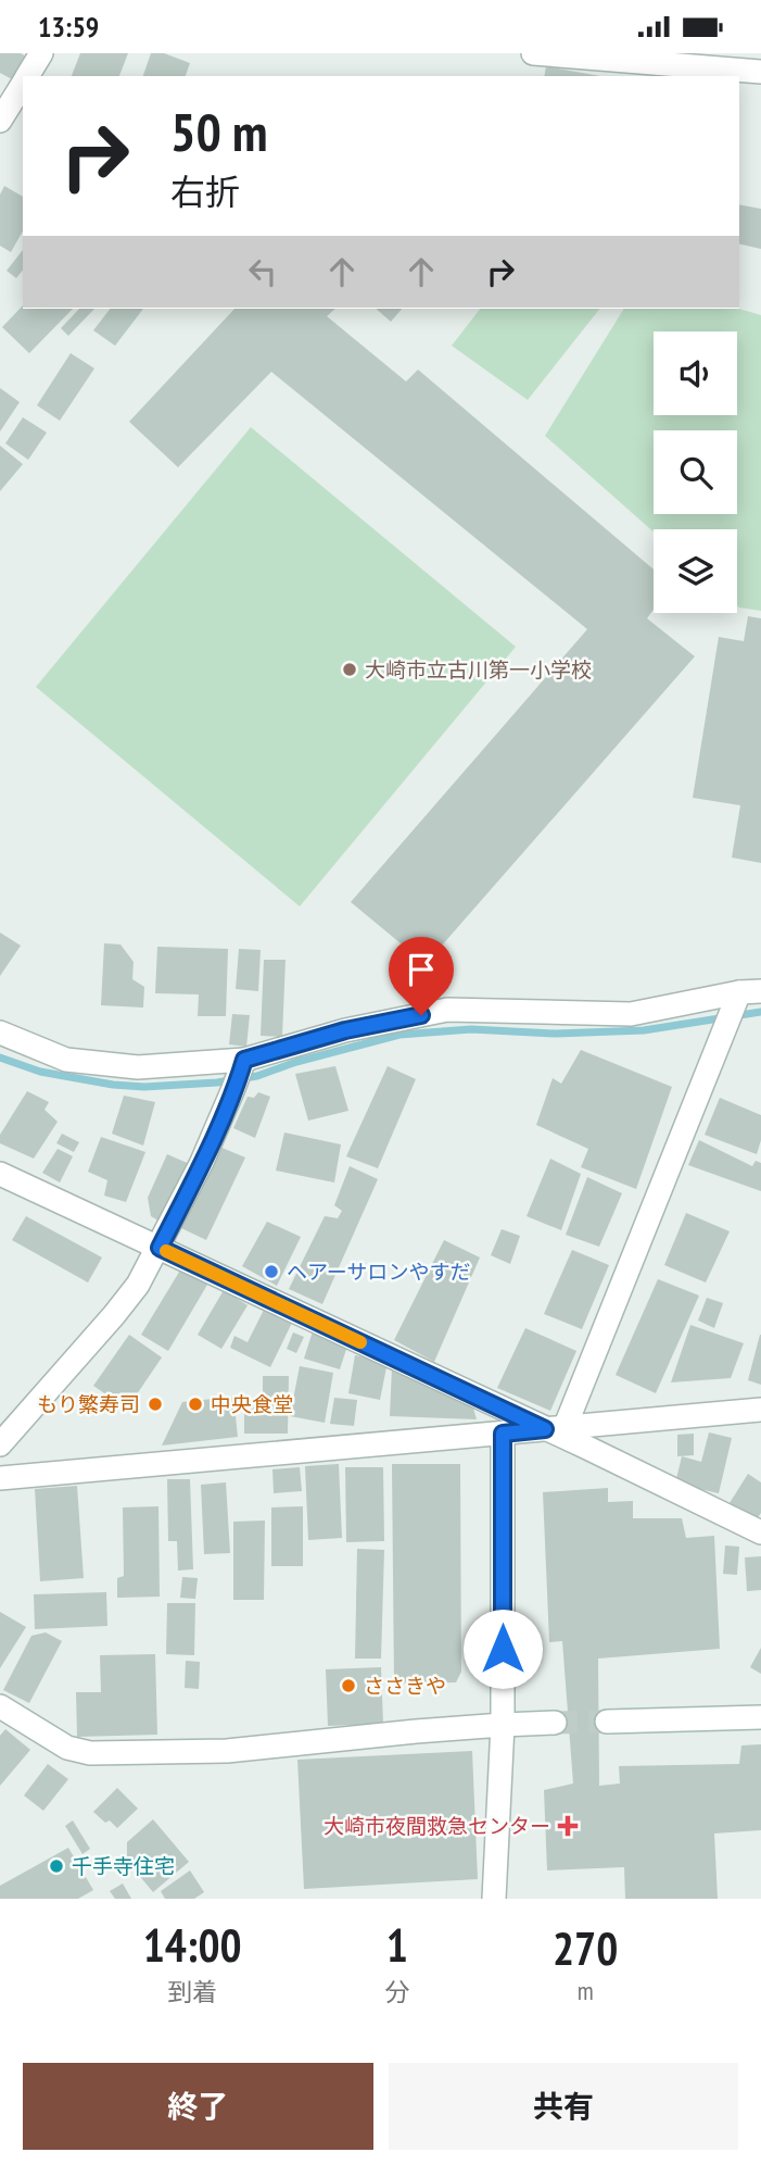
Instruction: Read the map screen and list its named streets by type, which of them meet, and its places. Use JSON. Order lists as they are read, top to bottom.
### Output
{
  "places": {
    "other": [
      "大崎市立古川第一小学校",
      "ヘアーサロンやすだ",
      "もり繁寿司",
      "中央食堂",
      "ささきや",
      "千手寺住宅"
    ],
    "health": ["大崎市夜間救急センター"]
  },
  "page": {
    "status": "13:59",
    "turn": ["50 m", "右折"],
    "eta": [
      "14:00",
      "到着",
      "1",
      "分",
      "270",
      "m"
    ],
    "buttons": ["終了", "共有"]
  }
}
